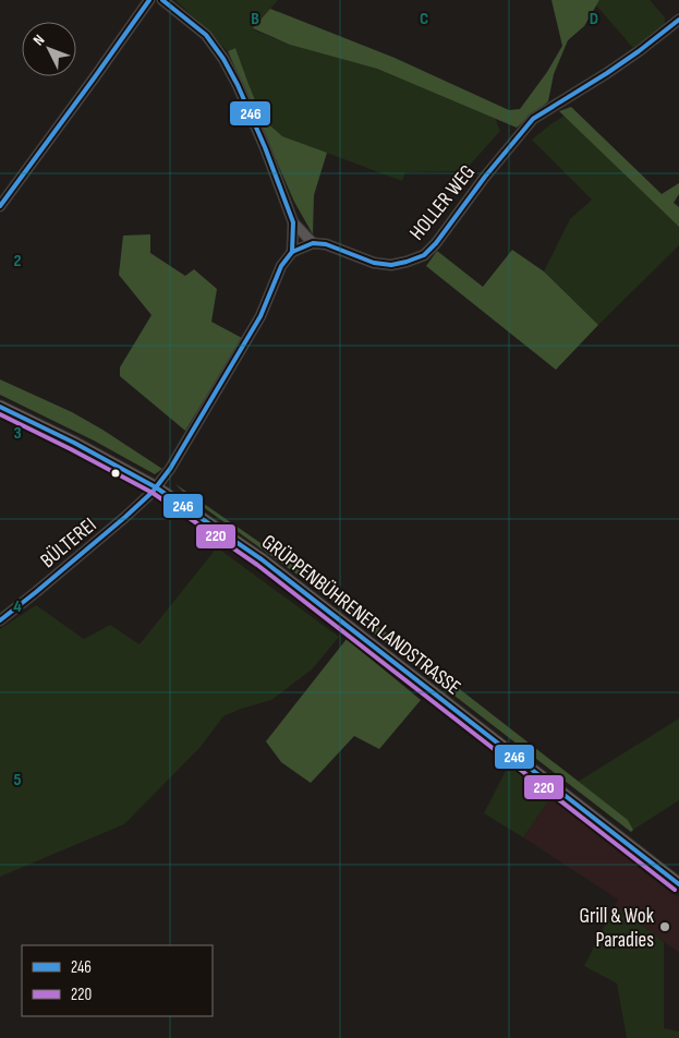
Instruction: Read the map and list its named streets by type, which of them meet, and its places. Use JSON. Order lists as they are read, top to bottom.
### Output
{
  "streets": {
    "main road": ["GRÜPPENBÜHRENER LANDSTRASSE"],
    "street": ["HOLLER WEG", "BÜLTEREI"]
  },
  "crossings": [
    ["BÜLTEREI", "GRÜPPENBÜHRENER LANDSTRASSE"]
  ],
  "places": ["Grill & Wok Paradies"],
  "lines": ["transit line 246", "transit line 220"],
  "legend": ["246", "220"],
  "north": "top left",
  "grid": {
    "columns": ["B", "C", "D"],
    "rows": [
      "2",
      "3",
      "4",
      "5"
    ]
  }
}
